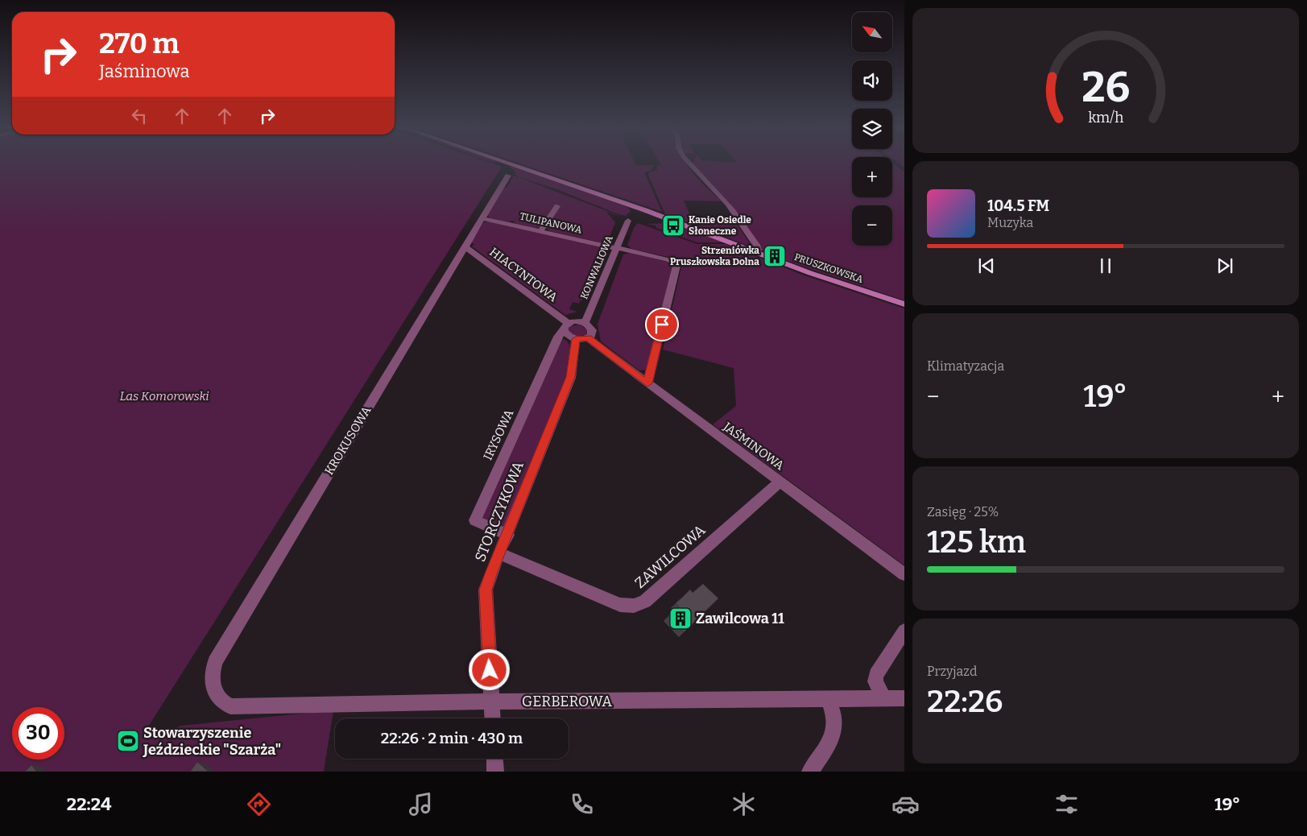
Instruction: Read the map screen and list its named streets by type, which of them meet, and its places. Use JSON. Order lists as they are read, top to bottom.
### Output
{
  "streets": {
    "street": [
      "TULIPANOWA",
      "KONWALIOWA",
      "PRUSZKOWSKA",
      "HIACYNTOWA",
      "IRYSOWA",
      "KROKUSOWA",
      "JAŚMINOWA",
      "STORCZYKOWA",
      "ZAWILCOWA",
      "GERBEROWA"
    ]
  },
  "crossings": [
    ["TULIPANOWA", "KONWALIOWA"],
    ["TULIPANOWA", "KROKUSOWA"],
    ["TULIPANOWA", "JAŚMINOWA"],
    ["KONWALIOWA", "STORCZYKOWA"],
    ["HIACYNTOWA", "IRYSOWA"],
    ["HIACYNTOWA", "KROKUSOWA"],
    ["HIACYNTOWA", "JAŚMINOWA"],
    ["HIACYNTOWA", "STORCZYKOWA"],
    ["IRYSOWA", "STORCZYKOWA"],
    ["KROKUSOWA", "GERBEROWA"],
    ["JAŚMINOWA", "STORCZYKOWA"],
    ["JAŚMINOWA", "ZAWILCOWA"],
    ["STORCZYKOWA", "ZAWILCOWA"],
    ["STORCZYKOWA", "GERBEROWA"]
  ],
  "parks": ["Las Komorowski"],
  "places": {
    "bus stop": ["Kanie Osiedle Słoneczne"],
    "building": ["Strzeniówka Pruszkowska Dolna", "Zawilcowa 11"],
    "sports": ["Stowarzyszenie Jeździeckie \"Szarża\""]
  },
  "north": "top left",
  "page": {
    "map_buttons": ["+", "−"],
    "turn": ["270 m", "Jaśminowa"],
    "song": ["104.5 FM", "Muzyka"],
    "tile": [
      "Klimatyzacja",
      ["Zasięg · 25%", "125 km"],
      ["Przyjazd", "22:26"]
    ],
    "heat": ["−", "19°", "+"],
    "limit": "30",
    "trip": "22:26 · 2 min · 430 m",
    "tabs": ["22:24", "19°"],
    "gauge": ["26", "km/h"]
  }
}
